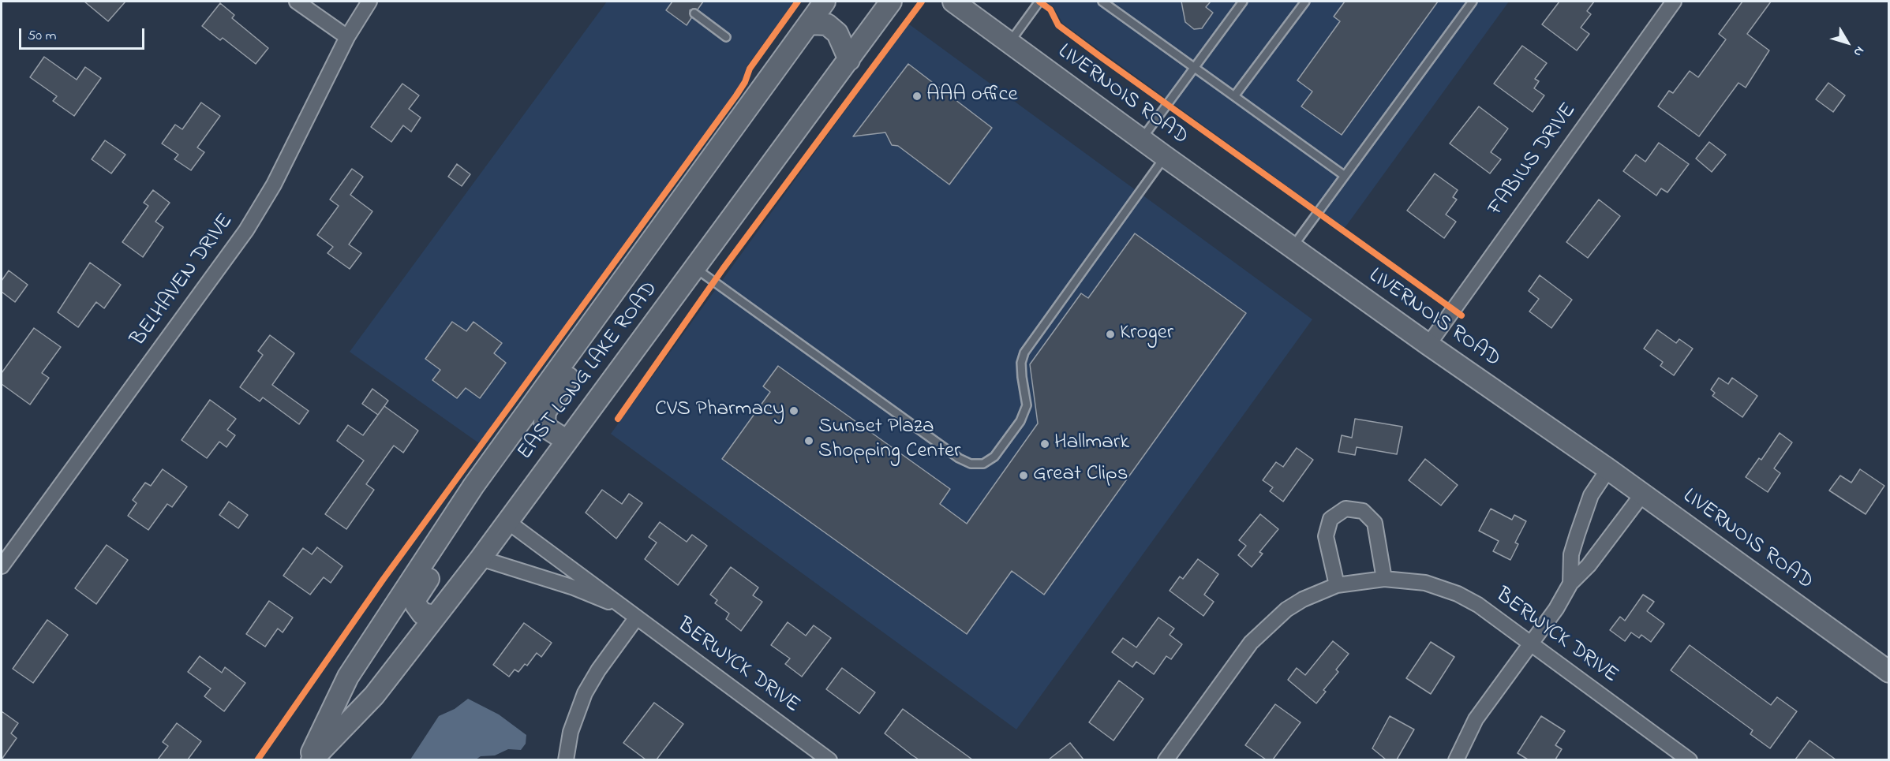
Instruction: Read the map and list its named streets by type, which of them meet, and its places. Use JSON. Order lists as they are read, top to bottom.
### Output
{
  "streets": {
    "main road": ["LIVERNOIS ROAD", "EAST LONG LAKE ROAD"],
    "street": ["FABIUS DRIVE", "BELHAVEN DRIVE", "BERWYCK DRIVE"]
  },
  "crossings": [
    ["LIVERNOIS ROAD", "FABIUS DRIVE"],
    ["EAST LONG LAKE ROAD", "BERWYCK DRIVE"]
  ],
  "places": [
    "AAA office",
    "Kroger",
    "CVS Pharmacy",
    "Sunset Plaza Shopping Center",
    "Hallmark",
    "Great Clips"
  ],
  "scale_bar": "50 m",
  "north": "bottom right"
}
